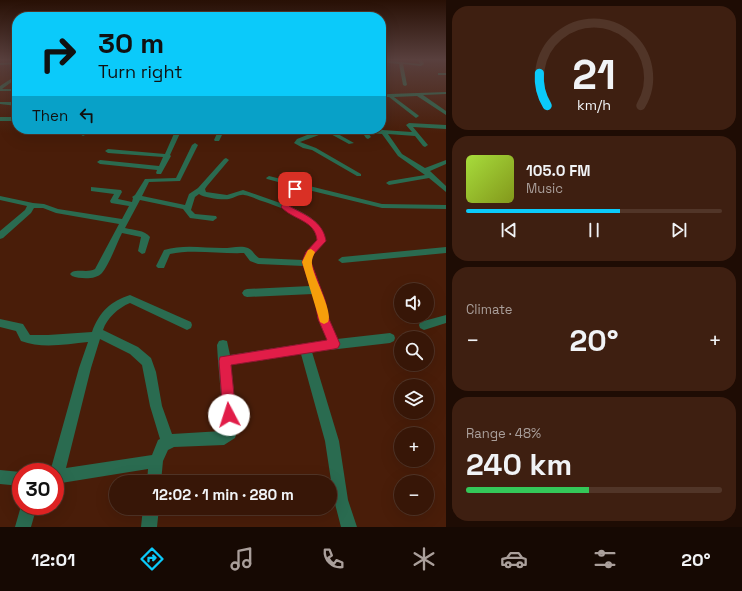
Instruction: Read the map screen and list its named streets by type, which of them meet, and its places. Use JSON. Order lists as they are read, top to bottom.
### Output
{
  "page": {
    "turn": ["30 m", "Turn right"],
    "then": "Then",
    "song": ["105.0 FM", "Music"],
    "tile": [
      "Climate",
      ["Range · 48%", "240 km"]
    ],
    "map_buttons": ["+", "−"],
    "heat": ["−", "20°", "+"],
    "limit": "30",
    "trip": "12:02 · 1 min · 280 m",
    "tabs": ["12:01", "20°"],
    "gauge": ["21", "km/h"]
  }
}
